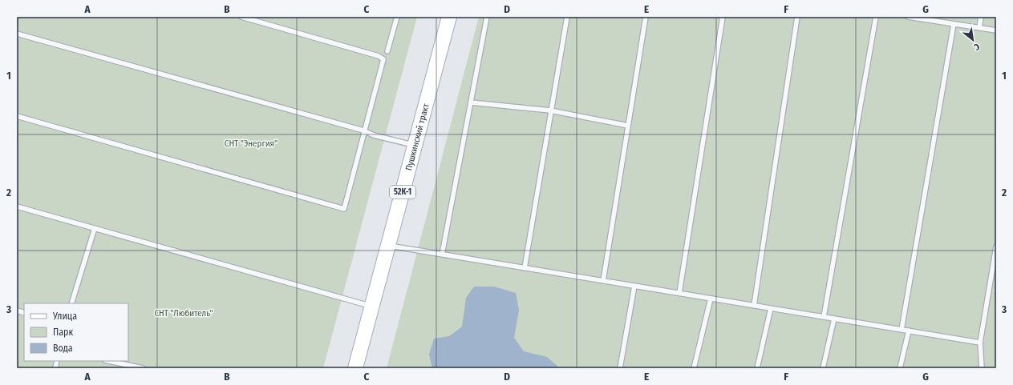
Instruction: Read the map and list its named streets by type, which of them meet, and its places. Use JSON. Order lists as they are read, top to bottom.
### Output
{
  "streets": {
    "main road": ["Пушкинский тракт", "52К-1"]
  },
  "parks": ["СНТ \"Энергия\"", "СНТ \"Любитель\""],
  "legend": ["Улица", "Парк", "Вода"],
  "north": "bottom right",
  "grid": {
    "columns": [
      "A",
      "B",
      "C",
      "D",
      "E",
      "F",
      "G"
    ],
    "rows": ["1", "2", "3"]
  }
}
